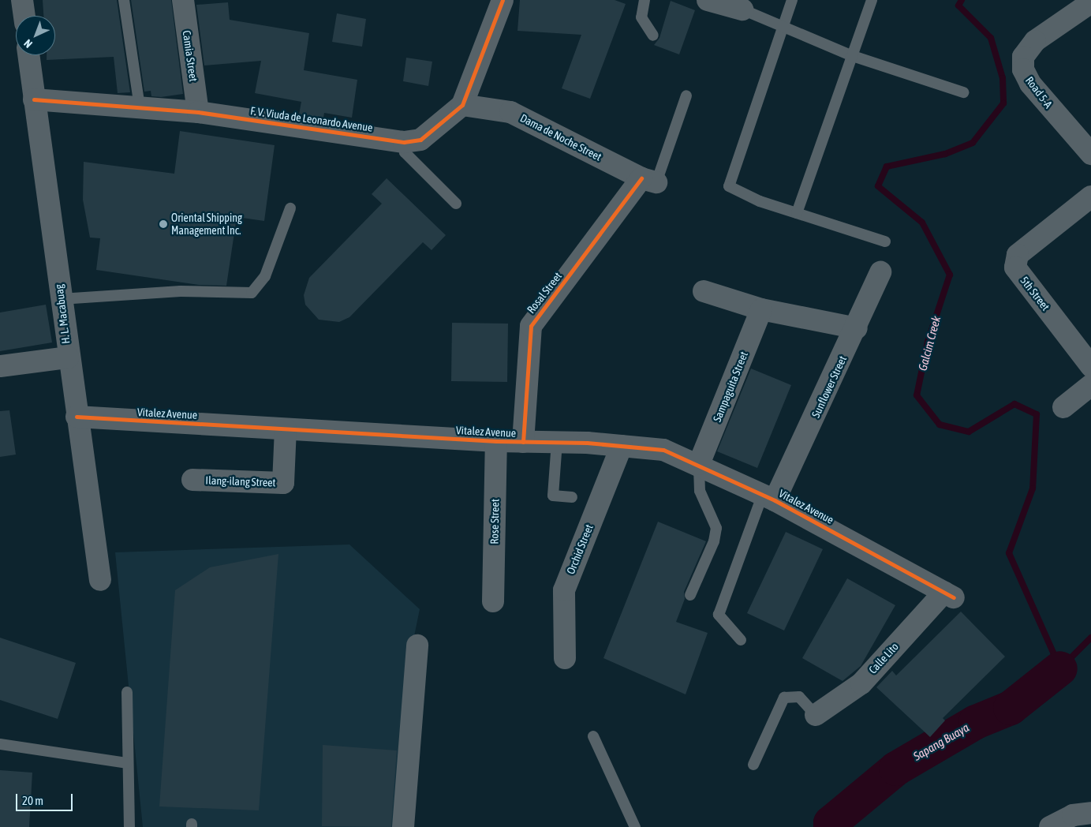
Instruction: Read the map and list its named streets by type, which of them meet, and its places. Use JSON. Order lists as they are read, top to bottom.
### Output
{
  "streets": {
    "street": [
      "Camia Street",
      "Road 5-A",
      "F. V. Viuda de Leonardo Avenue",
      "Dama de Noche Street",
      "Rosal Street",
      "5th Street",
      "H. L. Macabuag",
      "Sampaguita Street",
      "Sunflower Street",
      "Vitalez Avenue",
      "Ilang-ilang Street",
      "Rose Street",
      "Orchid Street",
      "Calle Lito"
    ]
  },
  "crossings": [
    ["Camia Street", "F. V. Viuda de Leonardo Avenue"],
    ["F. V. Viuda de Leonardo Avenue", "Dama de Noche Street"],
    ["F. V. Viuda de Leonardo Avenue", "H. L. Macabuag"],
    ["Dama de Noche Street", "Rosal Street"],
    ["Rosal Street", "Vitalez Avenue"],
    ["H. L. Macabuag", "Vitalez Avenue"],
    ["Sampaguita Street", "Vitalez Avenue"],
    ["Sunflower Street", "Vitalez Avenue"],
    ["Vitalez Avenue", "Ilang-ilang Street"],
    ["Vitalez Avenue", "Rose Street"],
    ["Vitalez Avenue", "Orchid Street"],
    ["Vitalez Avenue", "Calle Lito"]
  ],
  "water": ["Galcim Creek", "Sapang Buaya"],
  "places": ["Oriental Shipping Management Inc."],
  "scale_bar": "20 m",
  "north": "bottom left"
}
